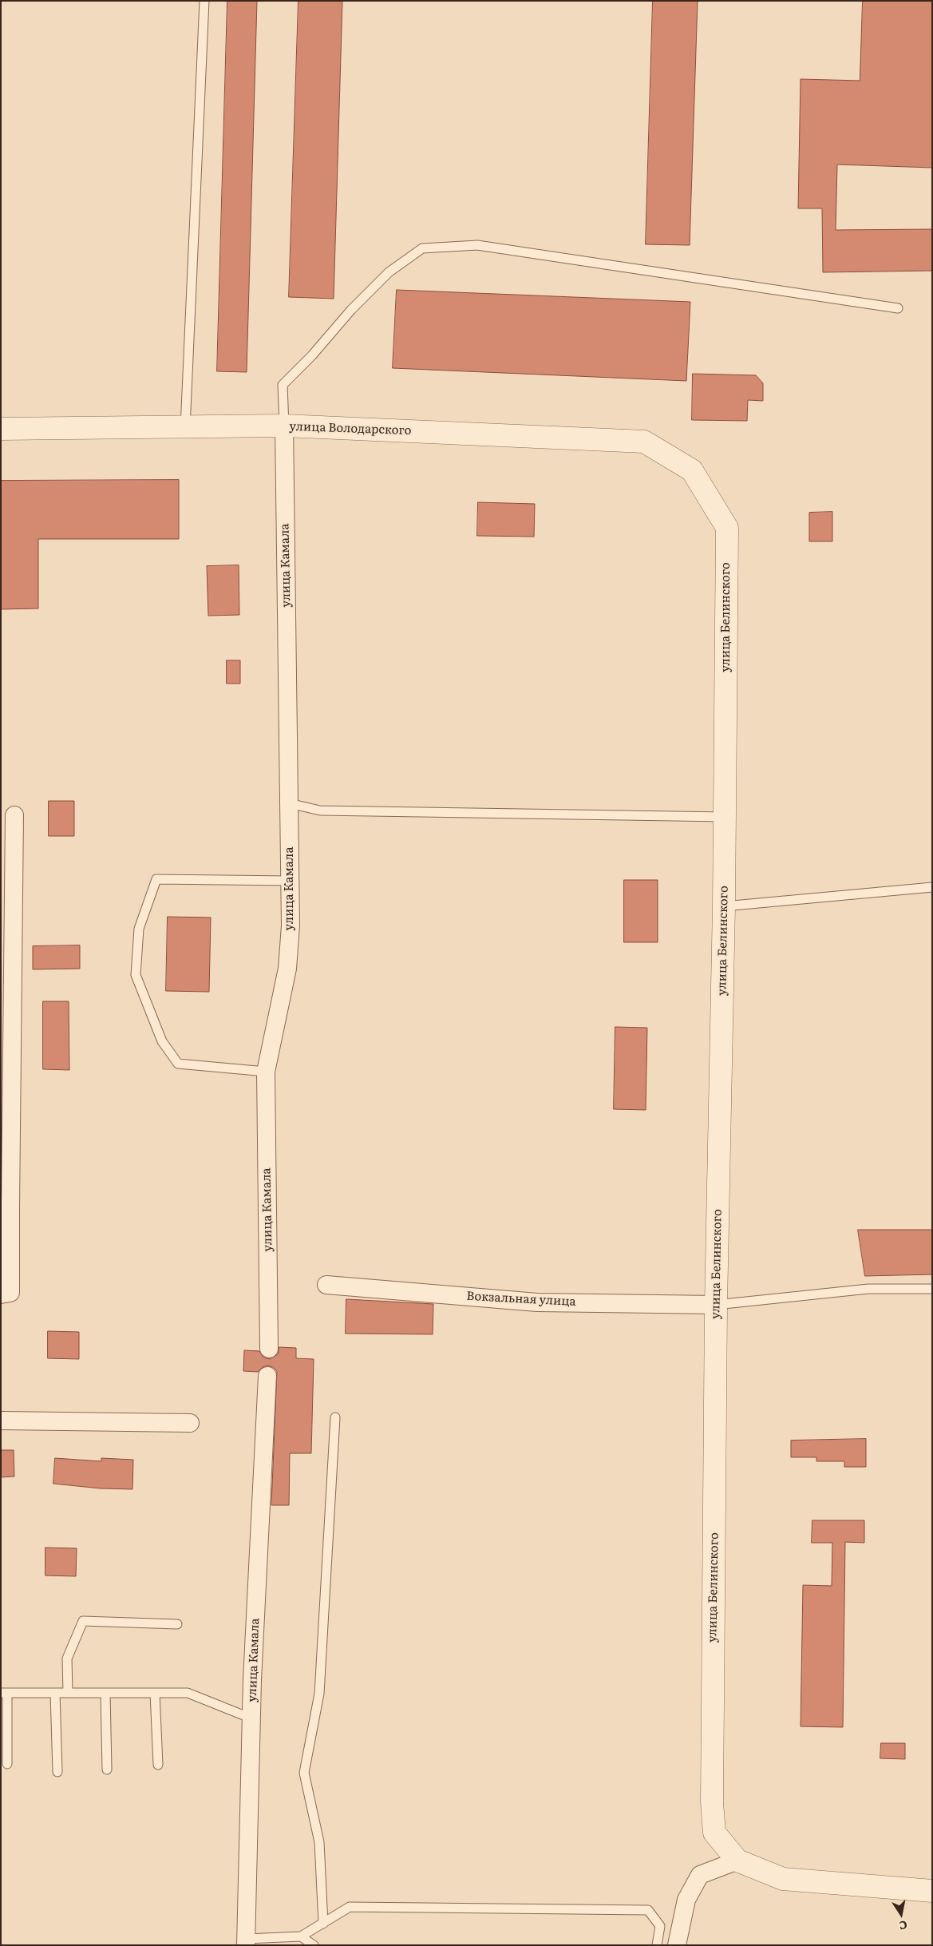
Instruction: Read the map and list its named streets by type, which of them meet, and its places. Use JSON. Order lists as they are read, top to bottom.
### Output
{
  "streets": {
    "street": [
      "улица Володарского",
      "улица Камала",
      "улица Белинского",
      "Вокзальная улица"
    ]
  },
  "crossings": [
    ["улица Володарского", "улица Камала"],
    ["улица Володарского", "улица Белинского"],
    ["улица Белинского", "Вокзальная улица"]
  ],
  "north": "bottom"
}
